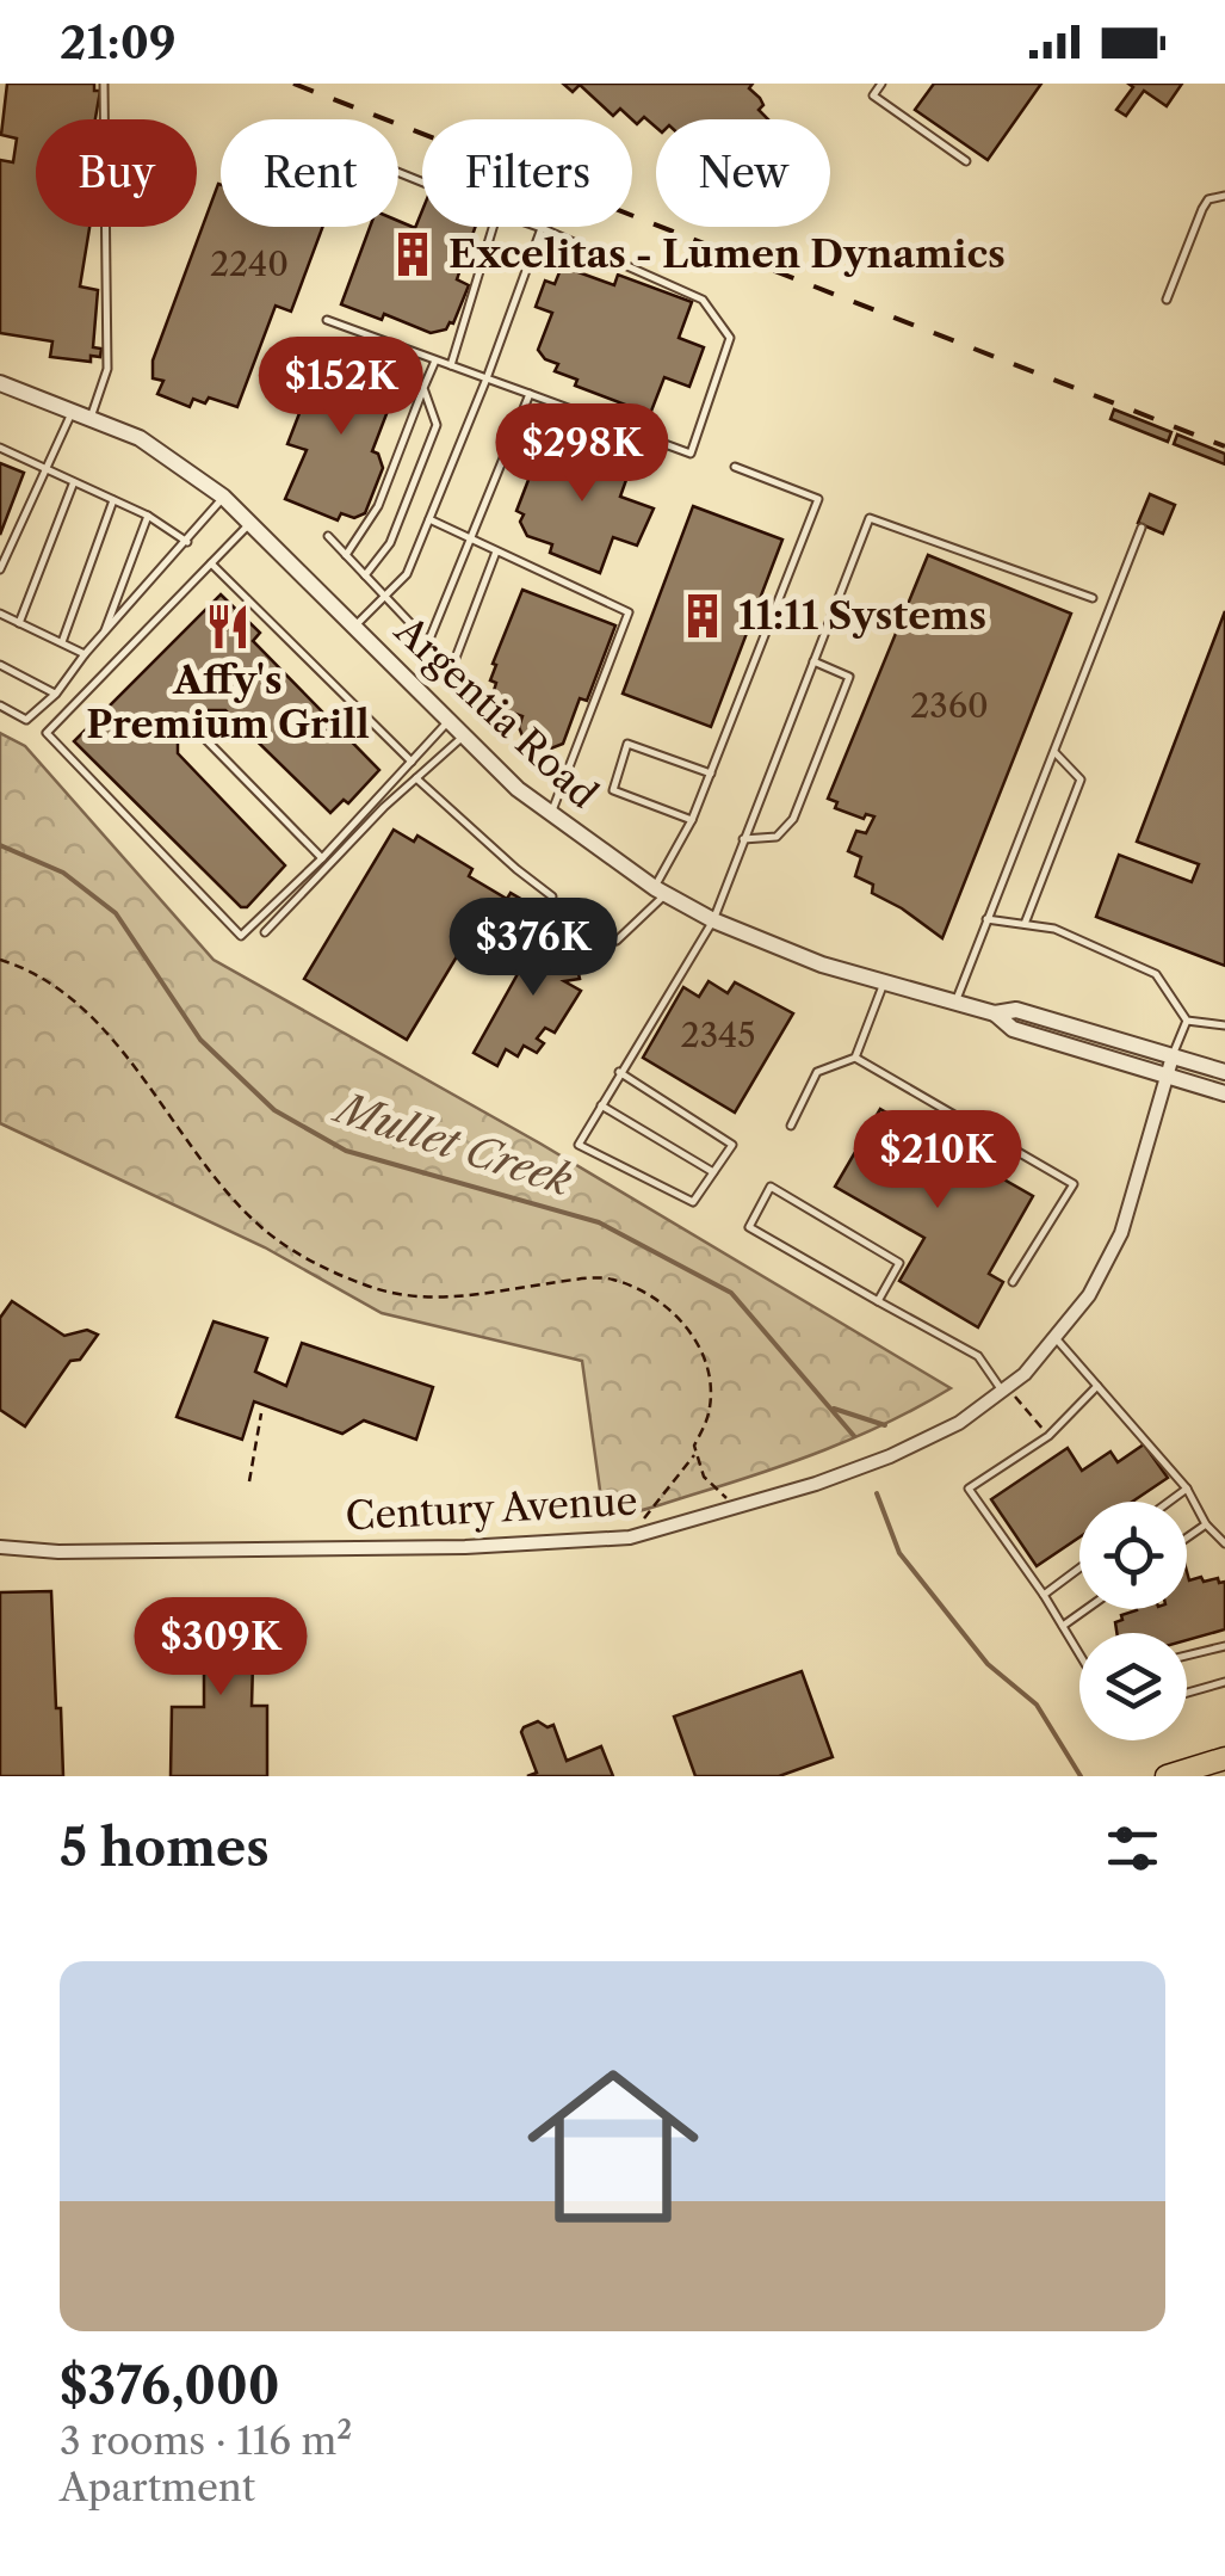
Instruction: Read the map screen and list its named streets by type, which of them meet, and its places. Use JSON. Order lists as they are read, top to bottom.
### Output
{
  "streets": {
    "street": ["Argentia Road", "Century Avenue"]
  },
  "crossings": [
    ["Argentia Road", "Century Avenue"]
  ],
  "water": ["Mullet Creek"],
  "places": {
    "building": ["Excelitas - Lumen Dynamics", "11:11 Systems"],
    "restaurant": ["Affy's Premium Grill"]
  },
  "house_numbers": ["2240", "2360", "2345"],
  "page": {
    "status": "21:09",
    "chip": [
      "Buy",
      "Rent",
      "Filters",
      "New"
    ],
    "price": [
      "$152K",
      "$298K",
      "$376K",
      "$210K",
      "$309K"
    ],
    "heading": "5 homes",
    "list": [
      {
        "name": "$376,000",
        "note": "3 rooms · 116 m² · Apartment"
      }
    ]
  }
}
